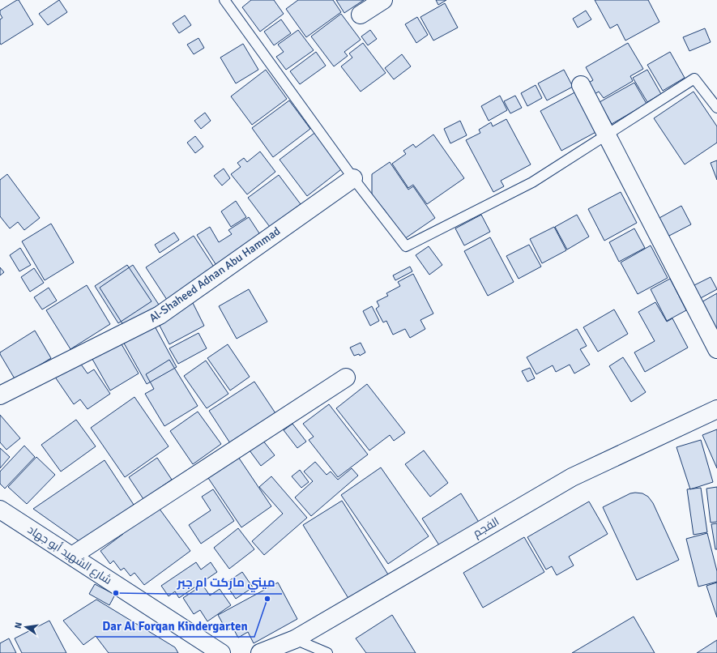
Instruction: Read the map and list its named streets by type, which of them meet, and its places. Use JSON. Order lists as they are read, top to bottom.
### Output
{
  "streets": {
    "street": ["Al-Shaheed Adnan Abu Hammad", "الفجم", "شارع الشهيد أبو جهاد"]
  },
  "places": ["ميني ماركت ام جبر", "Dar Al Forqan Kindergarten"],
  "north": "left"
}
